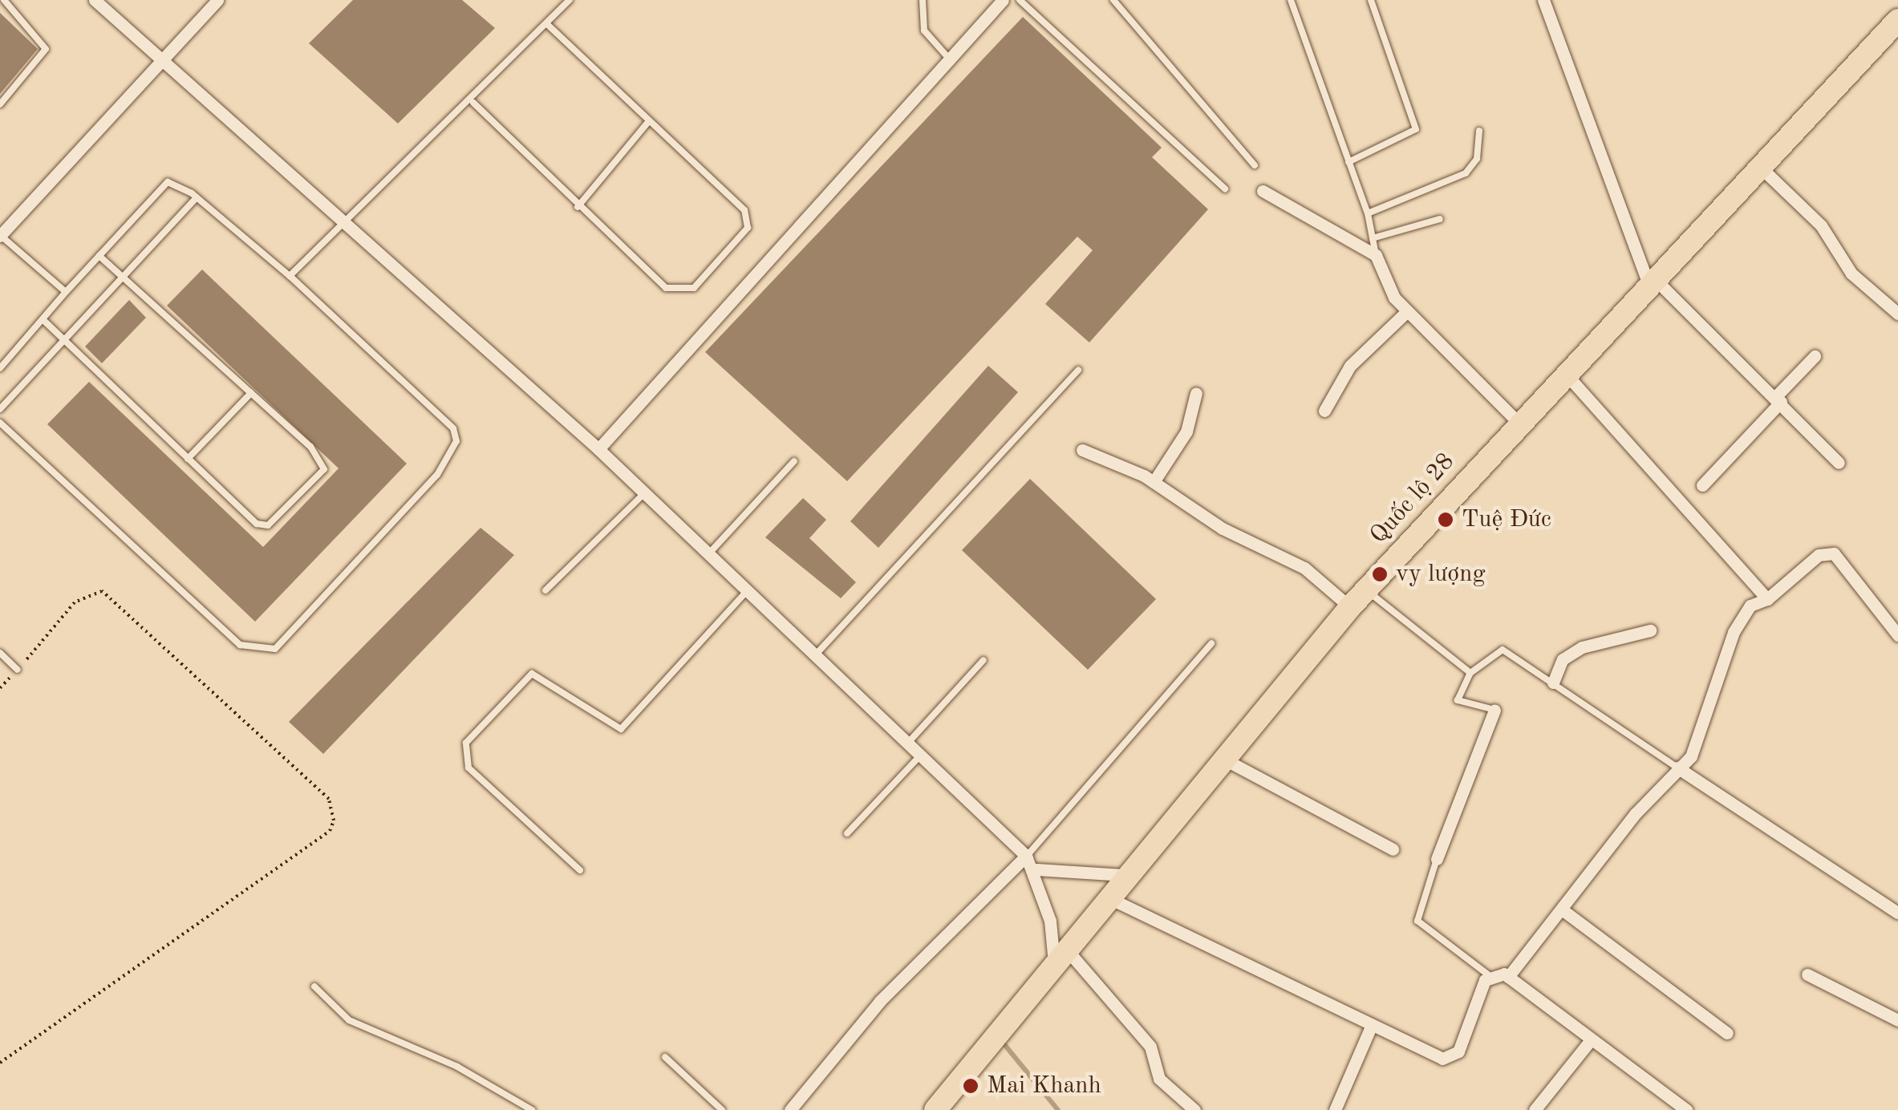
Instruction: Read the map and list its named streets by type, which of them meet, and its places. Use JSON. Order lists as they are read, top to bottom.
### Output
{
  "streets": {
    "highway": ["Quốc lộ 28"]
  },
  "places": ["Tuệ Đức", "vy lượng", "Mai Khanh"]
}
